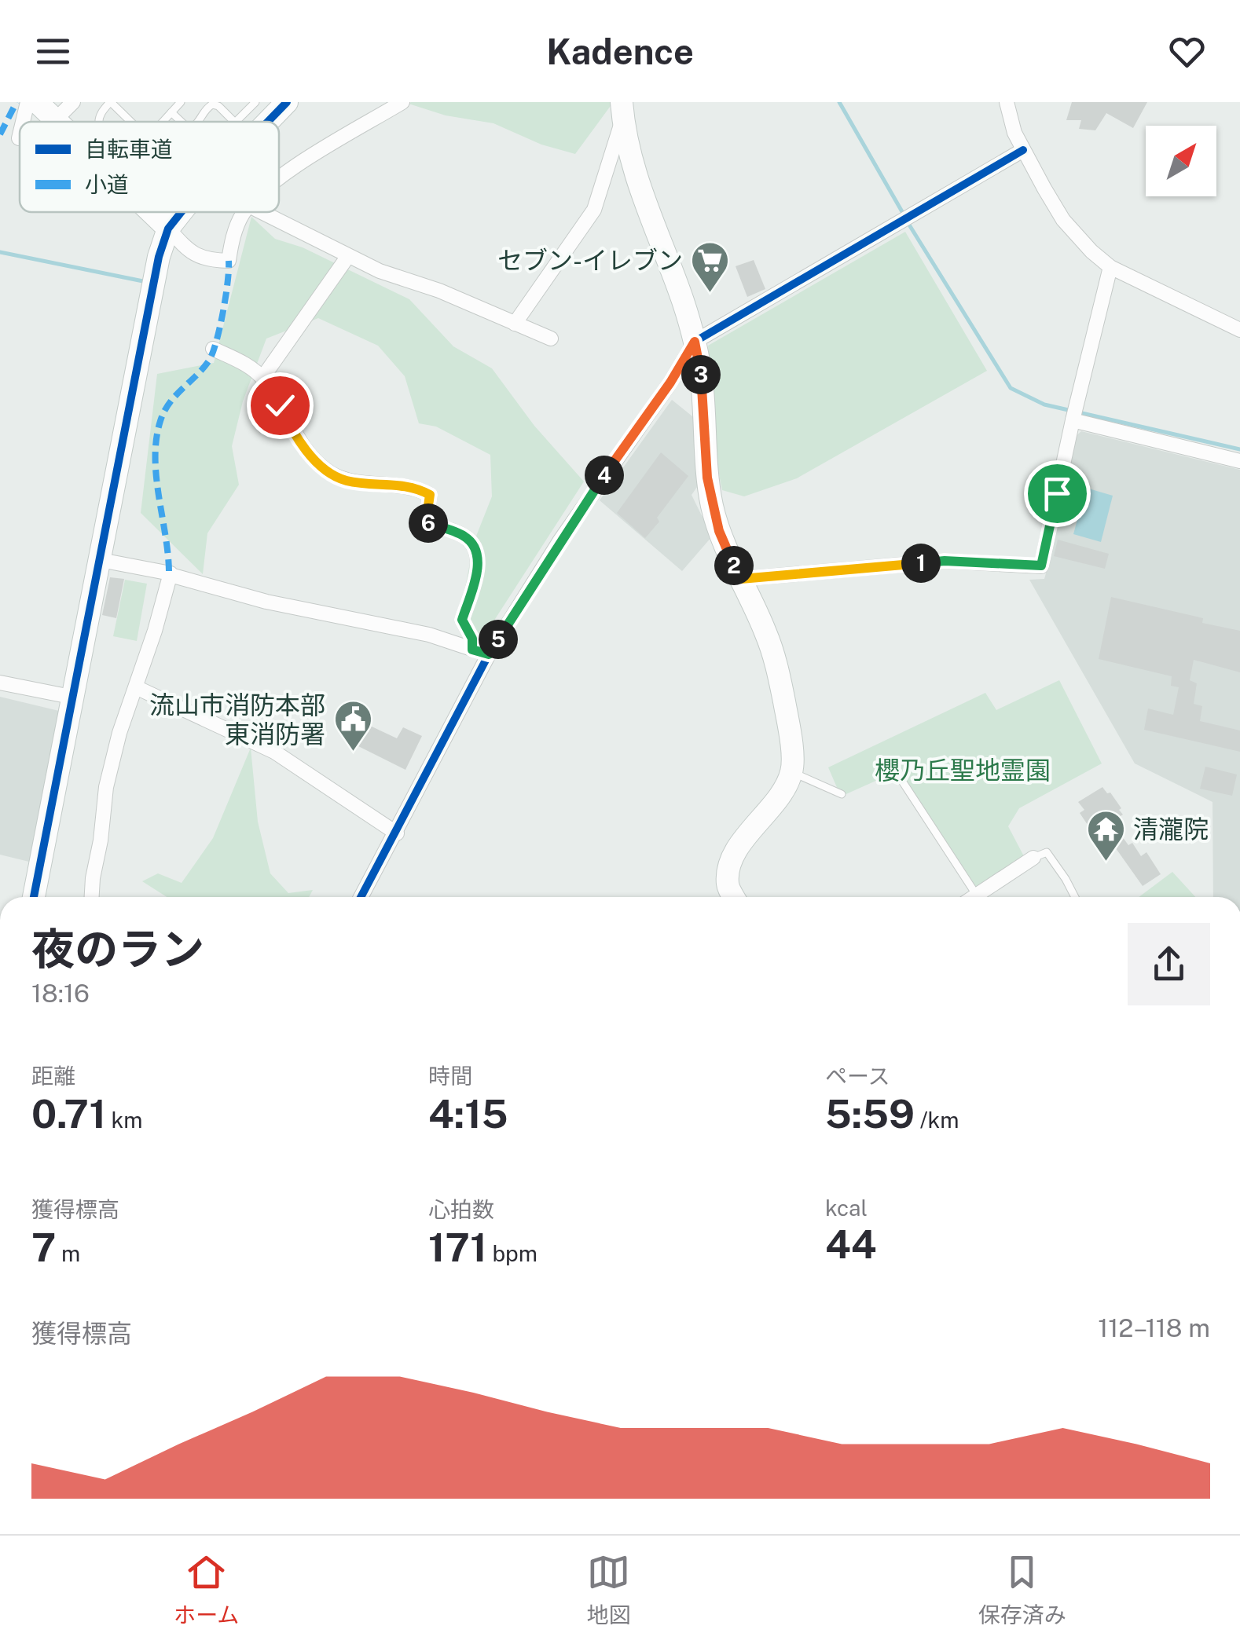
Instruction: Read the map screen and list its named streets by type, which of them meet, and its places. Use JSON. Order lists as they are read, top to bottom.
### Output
{
  "parks": ["櫻乃丘聖地霊園"],
  "places": {
    "supermarket": ["セブン-イレブン"],
    "public building": ["流山市消防本部 東消防署"],
    "temple": ["清瀧院"]
  },
  "legend": ["自転車道", "小道"],
  "north": "top right",
  "page": {
    "header": "Kadence",
    "pins": [
      "3",
      "4",
      "6",
      "1",
      "2",
      "5"
    ],
    "heading": ["夜のラン", "18:16"],
    "stats": [
      ["距離", "0.71 km"],
      ["時間", "4:15"],
      ["ペース", "5:59 /km"],
      ["獲得標高", "7 m"],
      ["心拍数", "171 bpm"],
      ["kcal", "44"]
    ],
    "chart": ["獲得標高", "112–118 m"],
    "tabs": ["ホーム", "地図", "保存済み"]
  }
}
